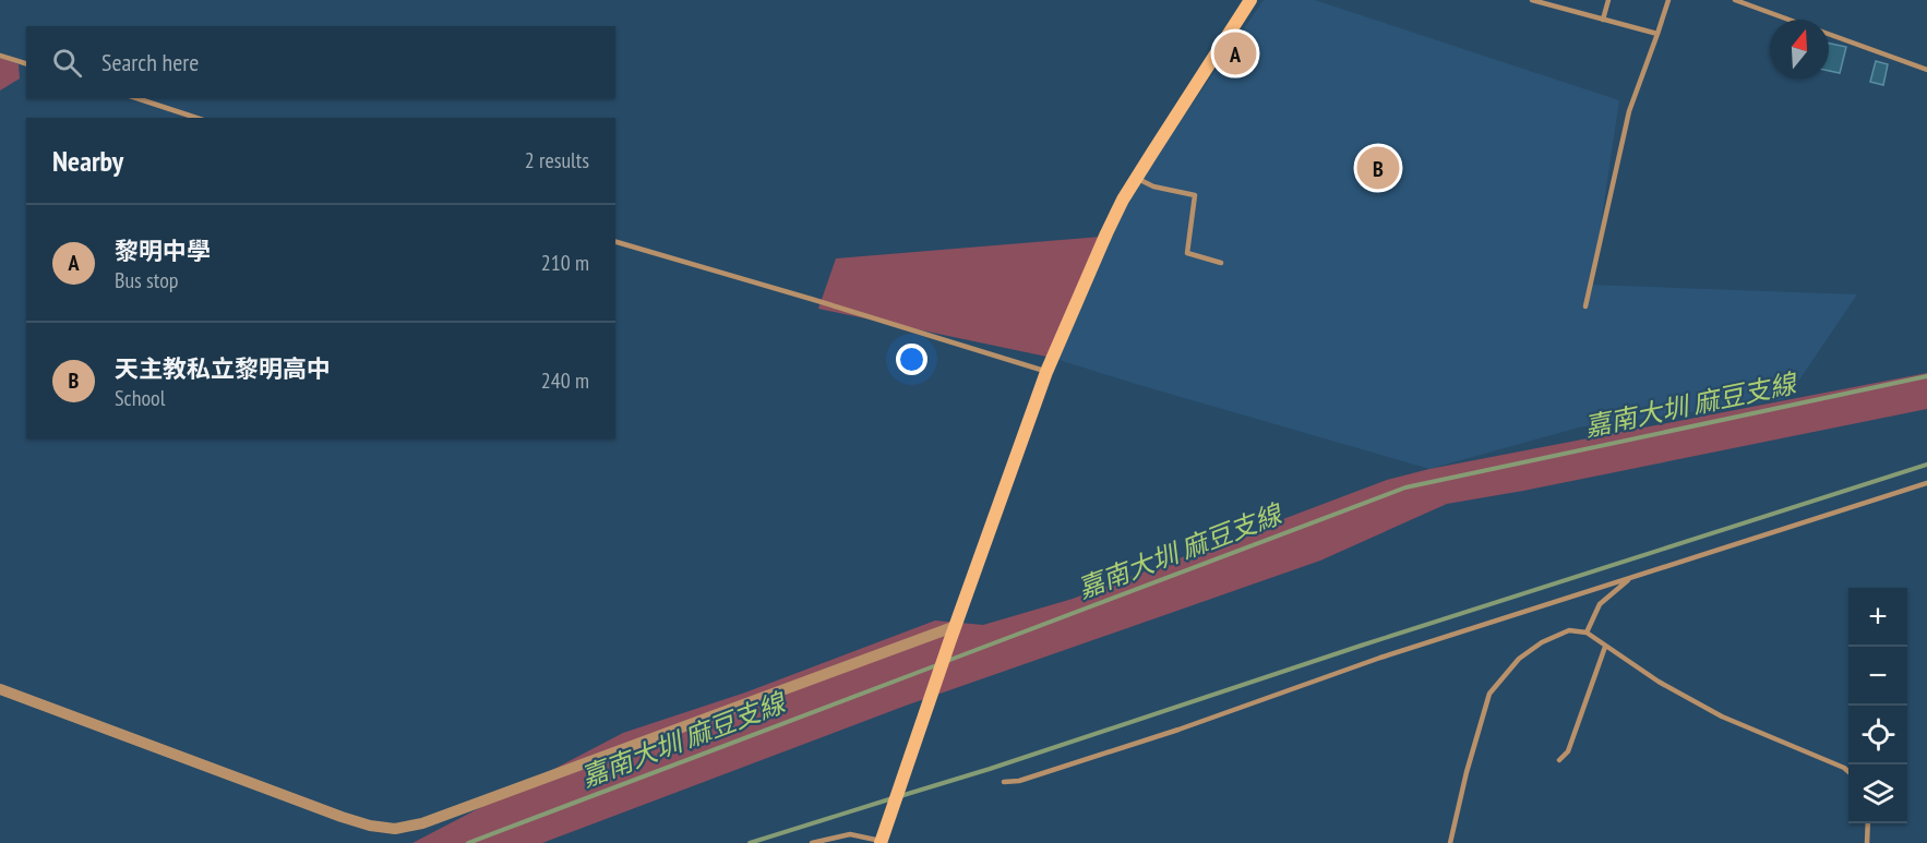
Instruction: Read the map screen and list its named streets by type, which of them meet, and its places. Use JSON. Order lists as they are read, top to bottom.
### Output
{
  "water": ["嘉南大圳 麻豆支線"],
  "north": "top",
  "page": {
    "search": "Search here",
    "pins": ["A", "B"],
    "heading": ["Nearby", "2 results"],
    "list": [
      {
        "mark": "A",
        "name": "黎明中學",
        "note": "Bus stop",
        "value": "210 m"
      },
      {
        "mark": "B",
        "name": "天主教私立黎明高中",
        "note": "School",
        "value": "240 m"
      }
    ],
    "map_buttons": ["+", "−"]
  }
}
